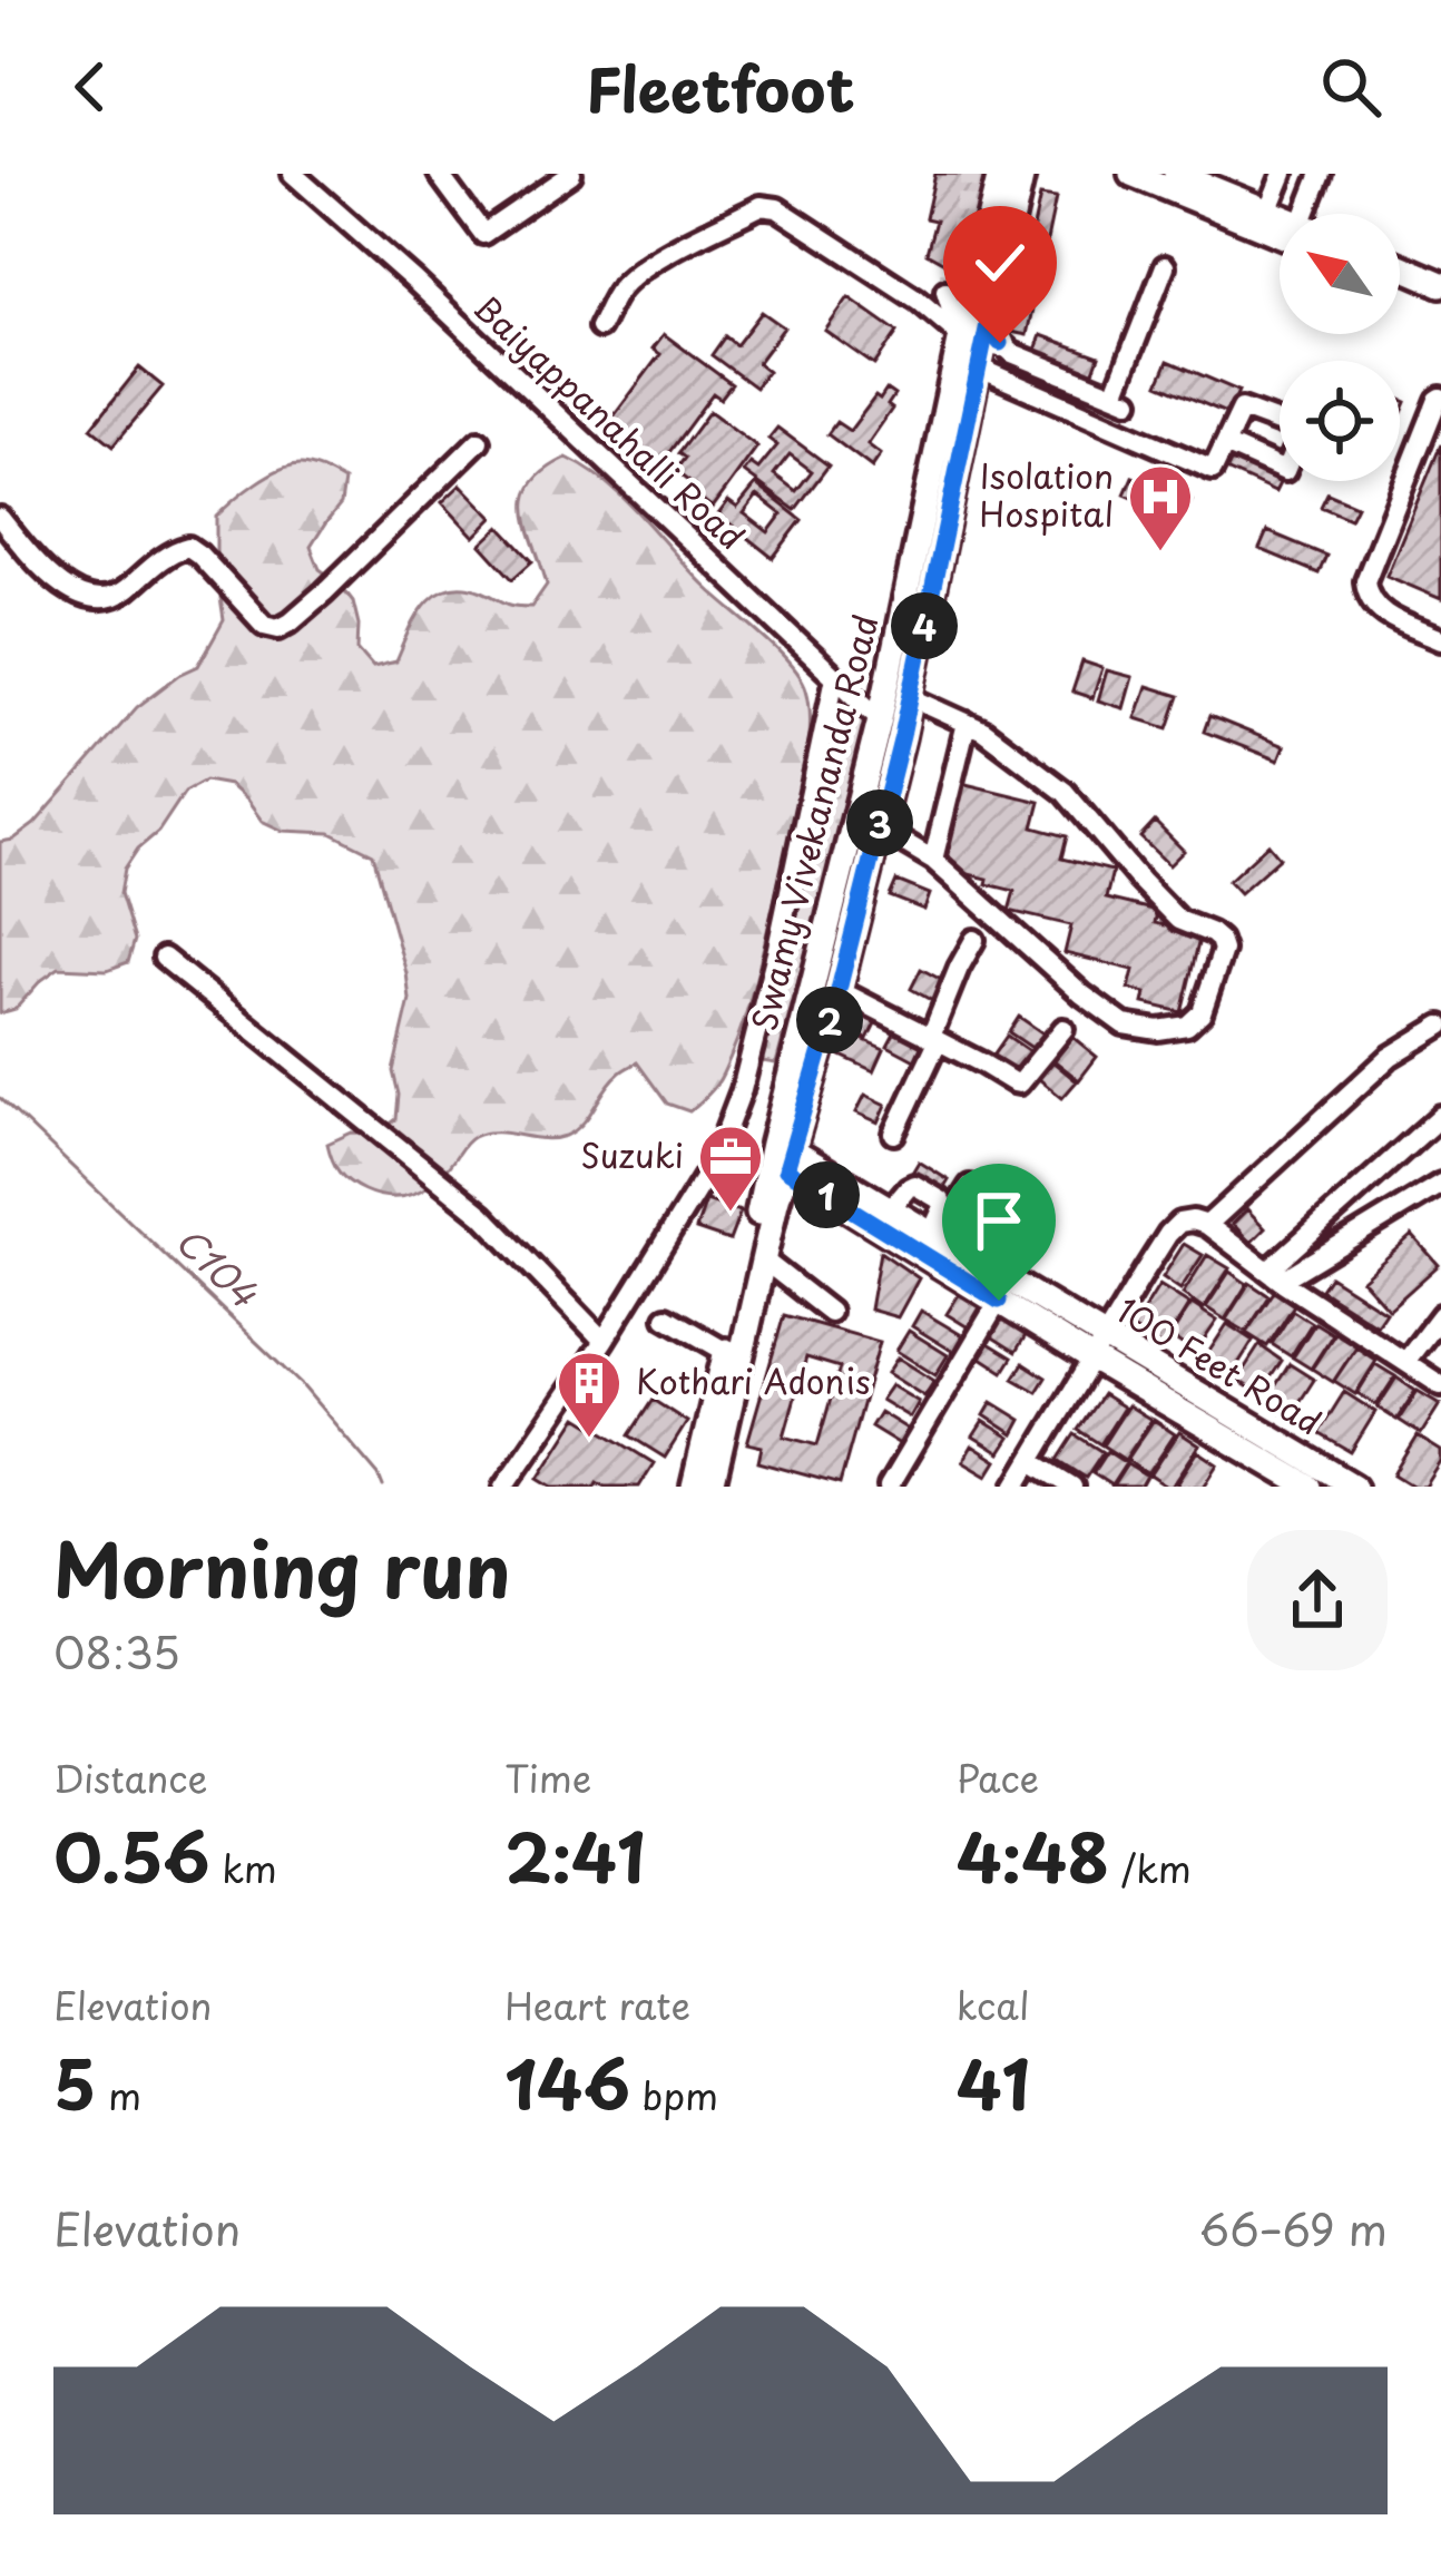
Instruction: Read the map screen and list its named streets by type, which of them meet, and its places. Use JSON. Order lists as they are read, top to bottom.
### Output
{
  "streets": {
    "main road": ["Swamy Vivekananda Road", "100 Feet Road"],
    "street": ["Baiyappanahalli Road"]
  },
  "crossings": [
    ["Baiyappanahalli Road", "Swamy Vivekananda Road"],
    ["Swamy Vivekananda Road", "100 Feet Road"]
  ],
  "water": ["C104"],
  "places": {
    "hospital": ["Isolation Hospital"],
    "office": ["Suzuki"],
    "building": ["Kothari Adonis"]
  },
  "north": "top left",
  "page": {
    "header": "Fleetfoot",
    "pins": [
      "4",
      "3",
      "2",
      "1"
    ],
    "heading": ["Morning run", "08:35"],
    "stats": [
      ["Distance", "0.56 km"],
      ["Time", "2:41"],
      ["Pace", "4:48 /km"],
      ["Elevation", "5 m"],
      ["Heart rate", "146 bpm"],
      ["kcal", "41"]
    ],
    "chart": ["Elevation", "66–69 m"]
  }
}
